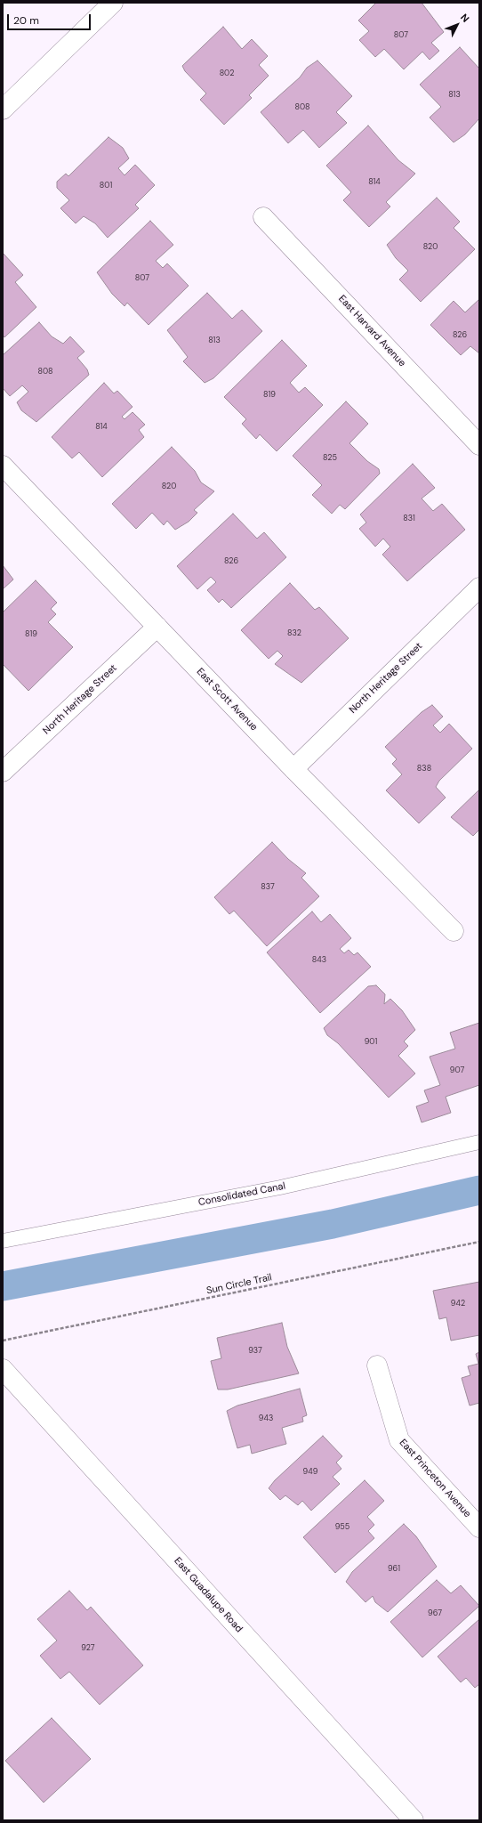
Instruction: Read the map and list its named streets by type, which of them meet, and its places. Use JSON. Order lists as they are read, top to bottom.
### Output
{
  "streets": {
    "street": [
      "East Harvard Avenue",
      "North Heritage Street",
      "East Scott Avenue",
      "East Princeton Avenue",
      "East Guadalupe Road"
    ],
    "lane": ["Consolidated Canal"],
    "path": ["Sun Circle Trail"]
  },
  "crossings": [
    ["North Heritage Street", "East Scott Avenue"]
  ],
  "house_numbers": [
    "807",
    "802",
    "813",
    "808",
    "814",
    "801",
    "820",
    "807",
    "826",
    "813",
    "808",
    "819",
    "814",
    "825",
    "820",
    "831",
    "826",
    "832",
    "819",
    "838",
    "837",
    "843",
    "901",
    "907",
    "942",
    "937",
    "943",
    "949",
    "955",
    "961",
    "967",
    "927"
  ],
  "scale_bar": "20 m",
  "north": "top right"
}
